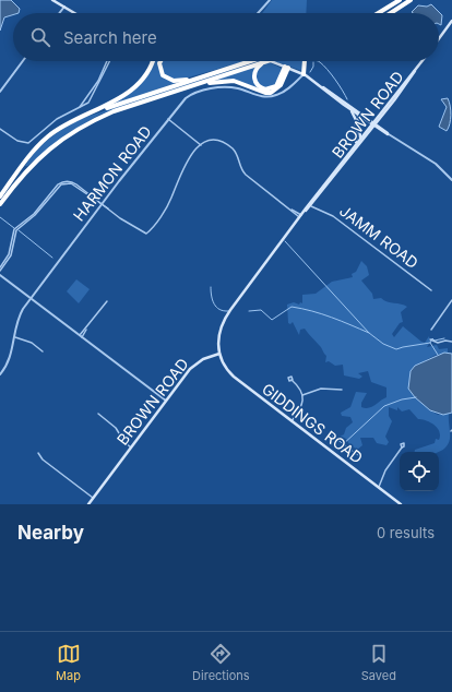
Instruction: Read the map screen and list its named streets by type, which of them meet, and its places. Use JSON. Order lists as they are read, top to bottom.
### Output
{
  "streets": {
    "main road": ["BROWN ROAD", "GIDDINGS ROAD"],
    "street": ["HARMON ROAD", "JAMM ROAD"]
  },
  "crossings": [
    ["BROWN ROAD", "JAMM ROAD"],
    ["BROWN ROAD", "GIDDINGS ROAD"]
  ],
  "page": {
    "search": "Search here",
    "heading": ["Nearby", "0 results"],
    "nav": ["Map", "Directions", "Saved"]
  }
}
